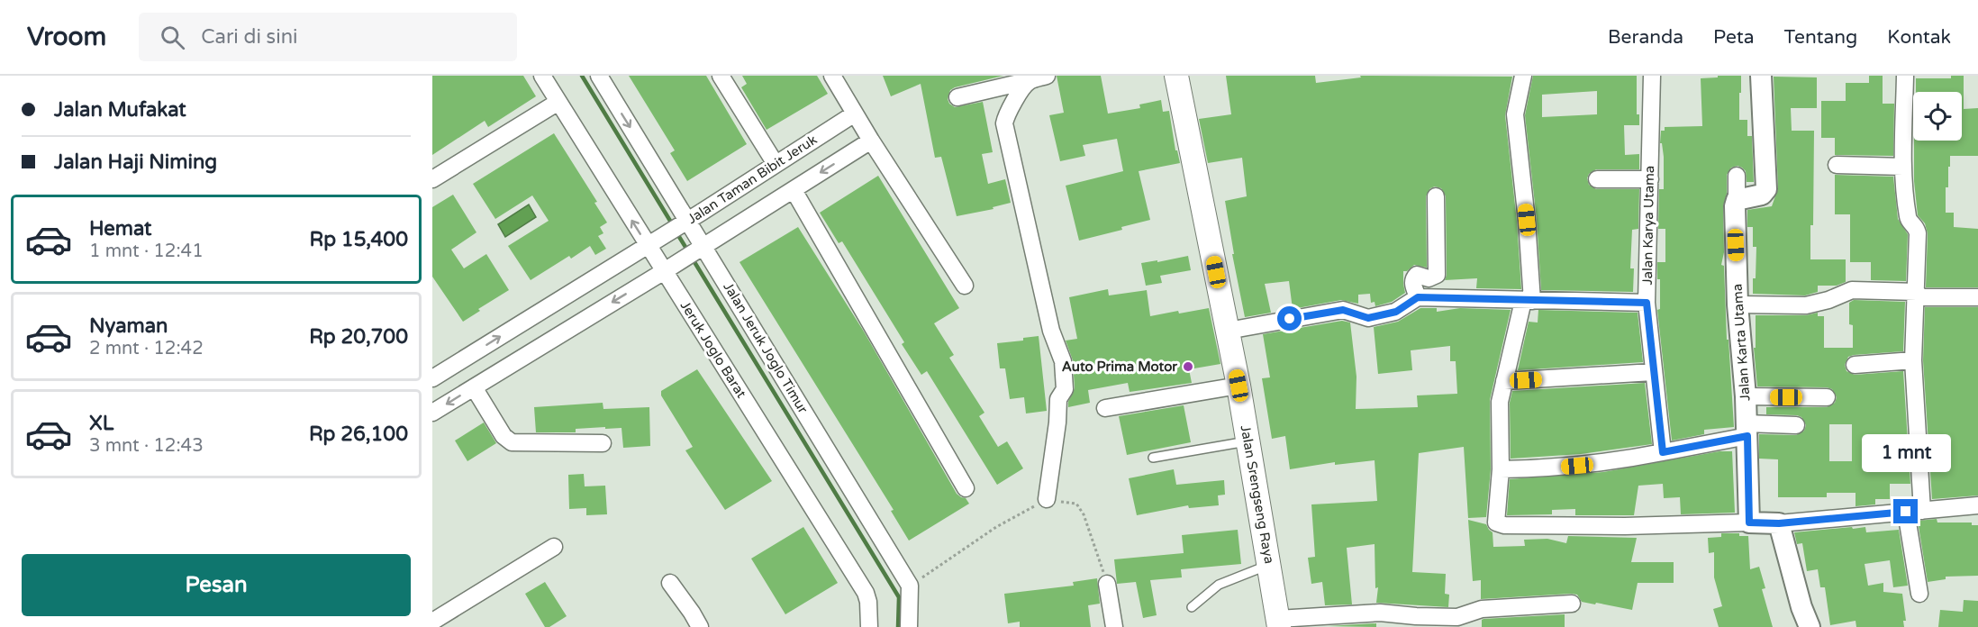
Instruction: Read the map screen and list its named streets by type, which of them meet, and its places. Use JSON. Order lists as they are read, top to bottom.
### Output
{
  "streets": {
    "main road": ["Jalan Srengseng Raya"],
    "street": [
      "Jalan Taman Bibit Jeruk",
      "Jalan Karya Utama",
      "Jalan Karta Utama",
      "Jalan Jeruk Joglo Timur",
      "Jeruk Joglo Barat"
    ]
  },
  "crossings": [
    ["Jalan Taman Bibit Jeruk", "Jalan Jeruk Joglo Timur"],
    ["Jalan Taman Bibit Jeruk", "Jeruk Joglo Barat"]
  ],
  "places": ["Auto Prima Motor"],
  "page": {
    "header": "Vroom",
    "search": "Cari di sini",
    "nav": [
      "Beranda",
      "Peta",
      "Tentang",
      "Kontak"
    ],
    "banner": ["Jalan Mufakat", "Jalan Haji Niming"],
    "list": [
      {
        "name": "Hemat",
        "note": "1 mnt · 12:41",
        "value": "Rp 15,400"
      },
      {
        "name": "Nyaman",
        "note": "2 mnt · 12:42",
        "value": "Rp 20,700"
      },
      {
        "name": "XL",
        "note": "3 mnt · 12:43",
        "value": "Rp 26,100"
      }
    ],
    "bubble": "1 mnt",
    "buttons": "Pesan"
  }
}
